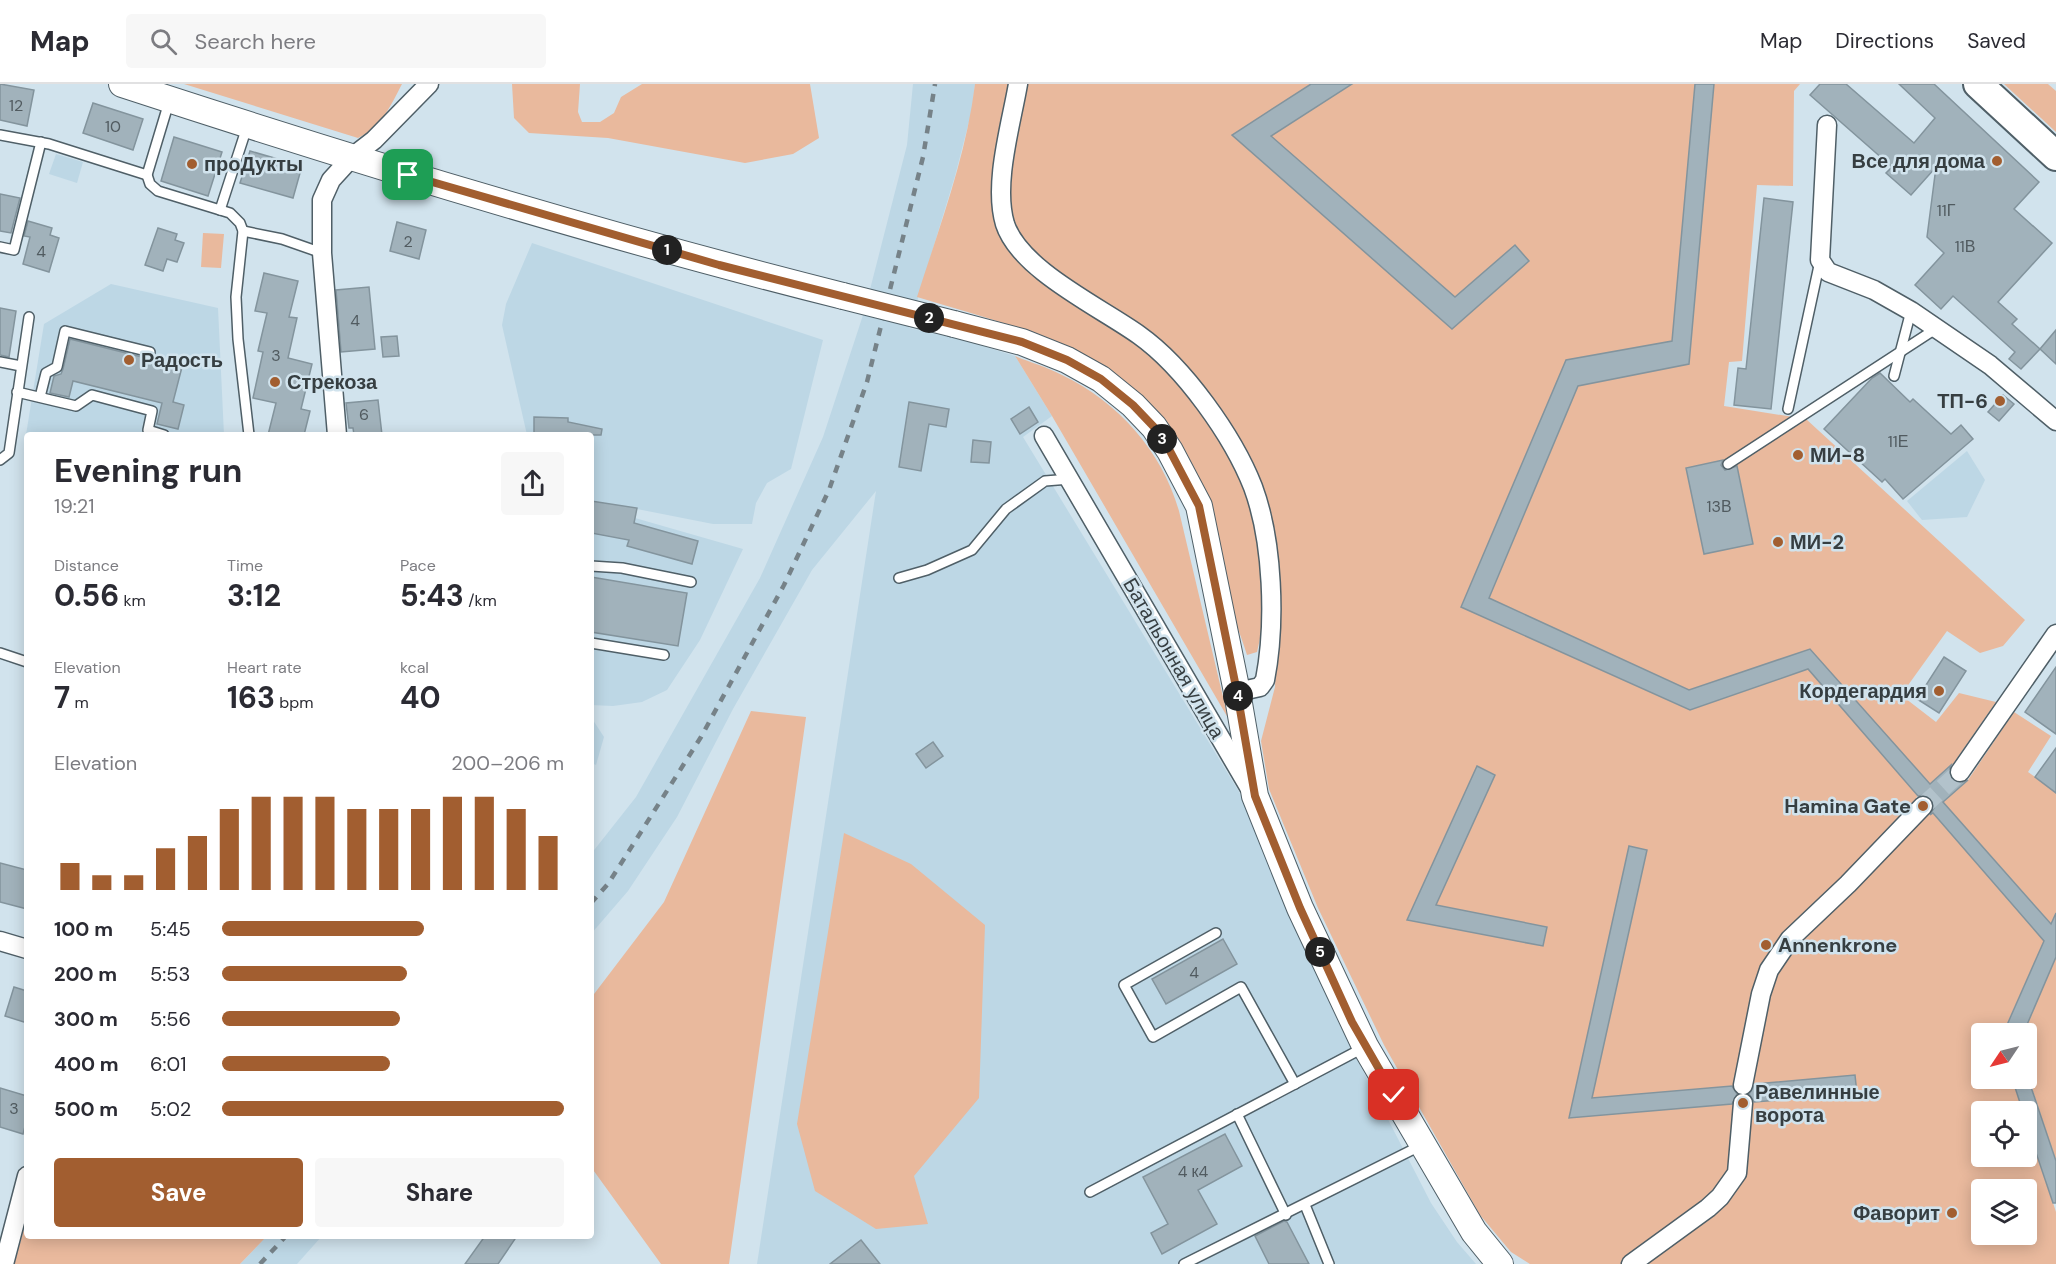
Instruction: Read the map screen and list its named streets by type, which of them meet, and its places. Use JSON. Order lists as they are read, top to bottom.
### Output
{
  "streets": {
    "street": ["Батальонная улица"]
  },
  "places": [
    "Все для дома",
    "проДукты",
    "Радость",
    "Стрекоза",
    "ТП-6",
    "МИ-8",
    "МИ-2",
    "Кордегардия",
    "Hamina Gate",
    "Annenkrone",
    "Равелинные ворота",
    "Фаворит"
  ],
  "house_numbers": [
    "12",
    "10",
    "11Г",
    "2",
    "11В",
    "4",
    "4",
    "3",
    "6",
    "11Е",
    "13В",
    "4",
    "3",
    "4 к4"
  ],
  "north": "bottom left",
  "page": {
    "header": "Map",
    "search": "Search here",
    "nav": ["Map", "Directions", "Saved"],
    "pins": [
      "1",
      "2",
      "3",
      "4",
      "5"
    ],
    "heading": ["Evening run", "19:21"],
    "stats": [
      ["Distance", "0.56 km"],
      ["Time", "3:12"],
      ["Pace", "5:43 /km"],
      ["Elevation", "7 m"],
      ["Heart rate", "163 bpm"],
      ["kcal", "40"]
    ],
    "chart": ["Elevation", "200–206 m"],
    "list": [
      {
        "name": "100 m",
        "note": "5:45"
      },
      {
        "name": "200 m",
        "note": "5:53"
      },
      {
        "name": "300 m",
        "note": "5:56"
      },
      {
        "name": "400 m",
        "note": "6:01"
      },
      {
        "name": "500 m",
        "note": "5:02"
      }
    ],
    "buttons": ["Save", "Share"]
  }
}
